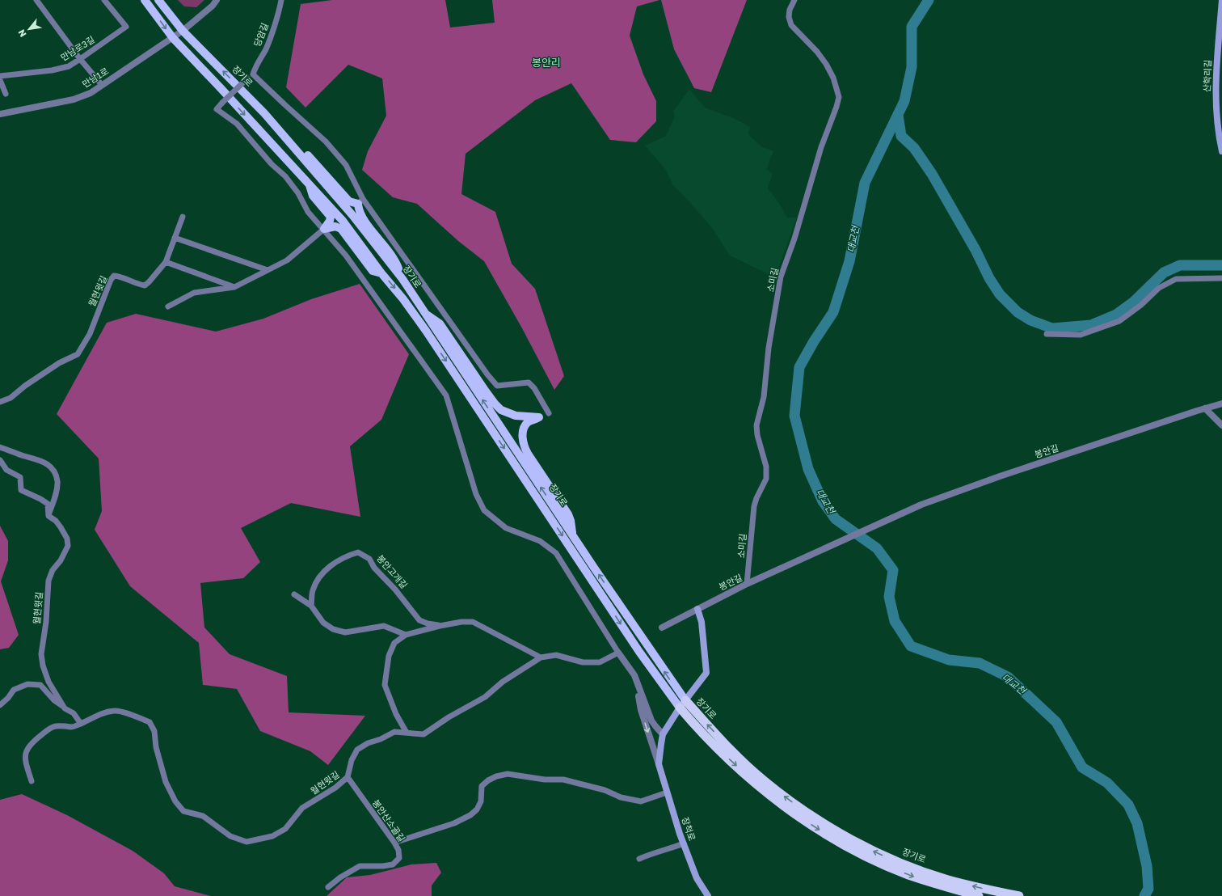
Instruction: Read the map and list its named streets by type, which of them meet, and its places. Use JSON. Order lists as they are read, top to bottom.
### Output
{
  "streets": {
    "highway": ["장기로"],
    "main road": ["산학리길", "장척로"],
    "street": [
      "당암길",
      "만남로3길",
      "만남1로",
      "소미길",
      "월현윗길",
      "봉안길",
      "봉안고개길",
      "봉안산소골길"
    ]
  },
  "crossings": [
    ["장기로", "만남1로"],
    ["소미길", "봉안길"],
    ["월현윗길", "봉안고개길"],
    ["월현윗길", "봉안산소골길"]
  ],
  "districts": ["봉안리"],
  "water": ["대교천"],
  "north": "bottom left"
}
